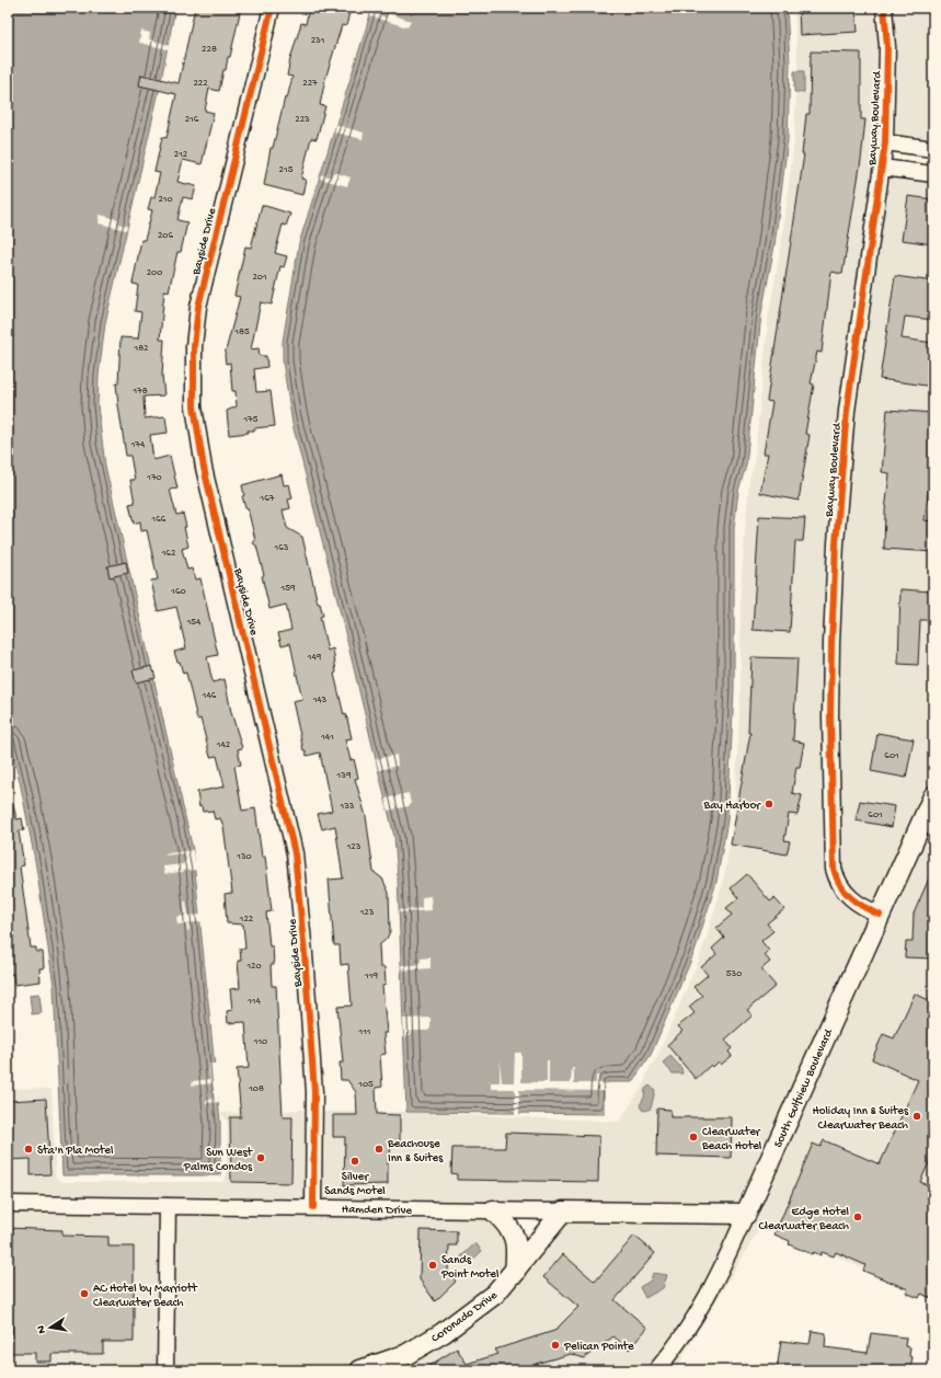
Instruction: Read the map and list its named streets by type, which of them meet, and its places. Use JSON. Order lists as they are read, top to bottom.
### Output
{
  "streets": {
    "main road": ["South Gulfview Boulevard", "Hamden Drive", "Coronado Drive"],
    "street": ["Bayway Boulevard", "Bayside Drive"]
  },
  "crossings": [
    ["Bayway Boulevard", "South Gulfview Boulevard"],
    ["Bayside Drive", "Hamden Drive"],
    ["South Gulfview Boulevard", "Hamden Drive"],
    ["Hamden Drive", "Coronado Drive"]
  ],
  "places": [
    "Bay Harbor",
    "Holiday Inn & Suites Clearwater Beach",
    "Clearwater Beach Hotel",
    "Sta'n Pla Motel",
    "Beachouse Inn & Suites",
    "Sun West Palms Condos",
    "Silver Sands Motel",
    "Edge Hotel Clearwater Beach",
    "Sands Point Motel",
    "AC Hotel by Marriott Clearwater Beach",
    "Pelican Pointe"
  ],
  "house_numbers": [
    "231",
    "228",
    "222",
    "227",
    "216",
    "223",
    "212",
    "215",
    "210",
    "206",
    "200",
    "201",
    "185",
    "182",
    "178",
    "175",
    "174",
    "170",
    "167",
    "166",
    "163",
    "162",
    "159",
    "160",
    "154",
    "149",
    "146",
    "143",
    "141",
    "142",
    "601",
    "139",
    "133",
    "601",
    "123",
    "130",
    "123",
    "122",
    "120",
    "530",
    "119",
    "114",
    "111",
    "110",
    "105",
    "108"
  ],
  "north": "left"
}
